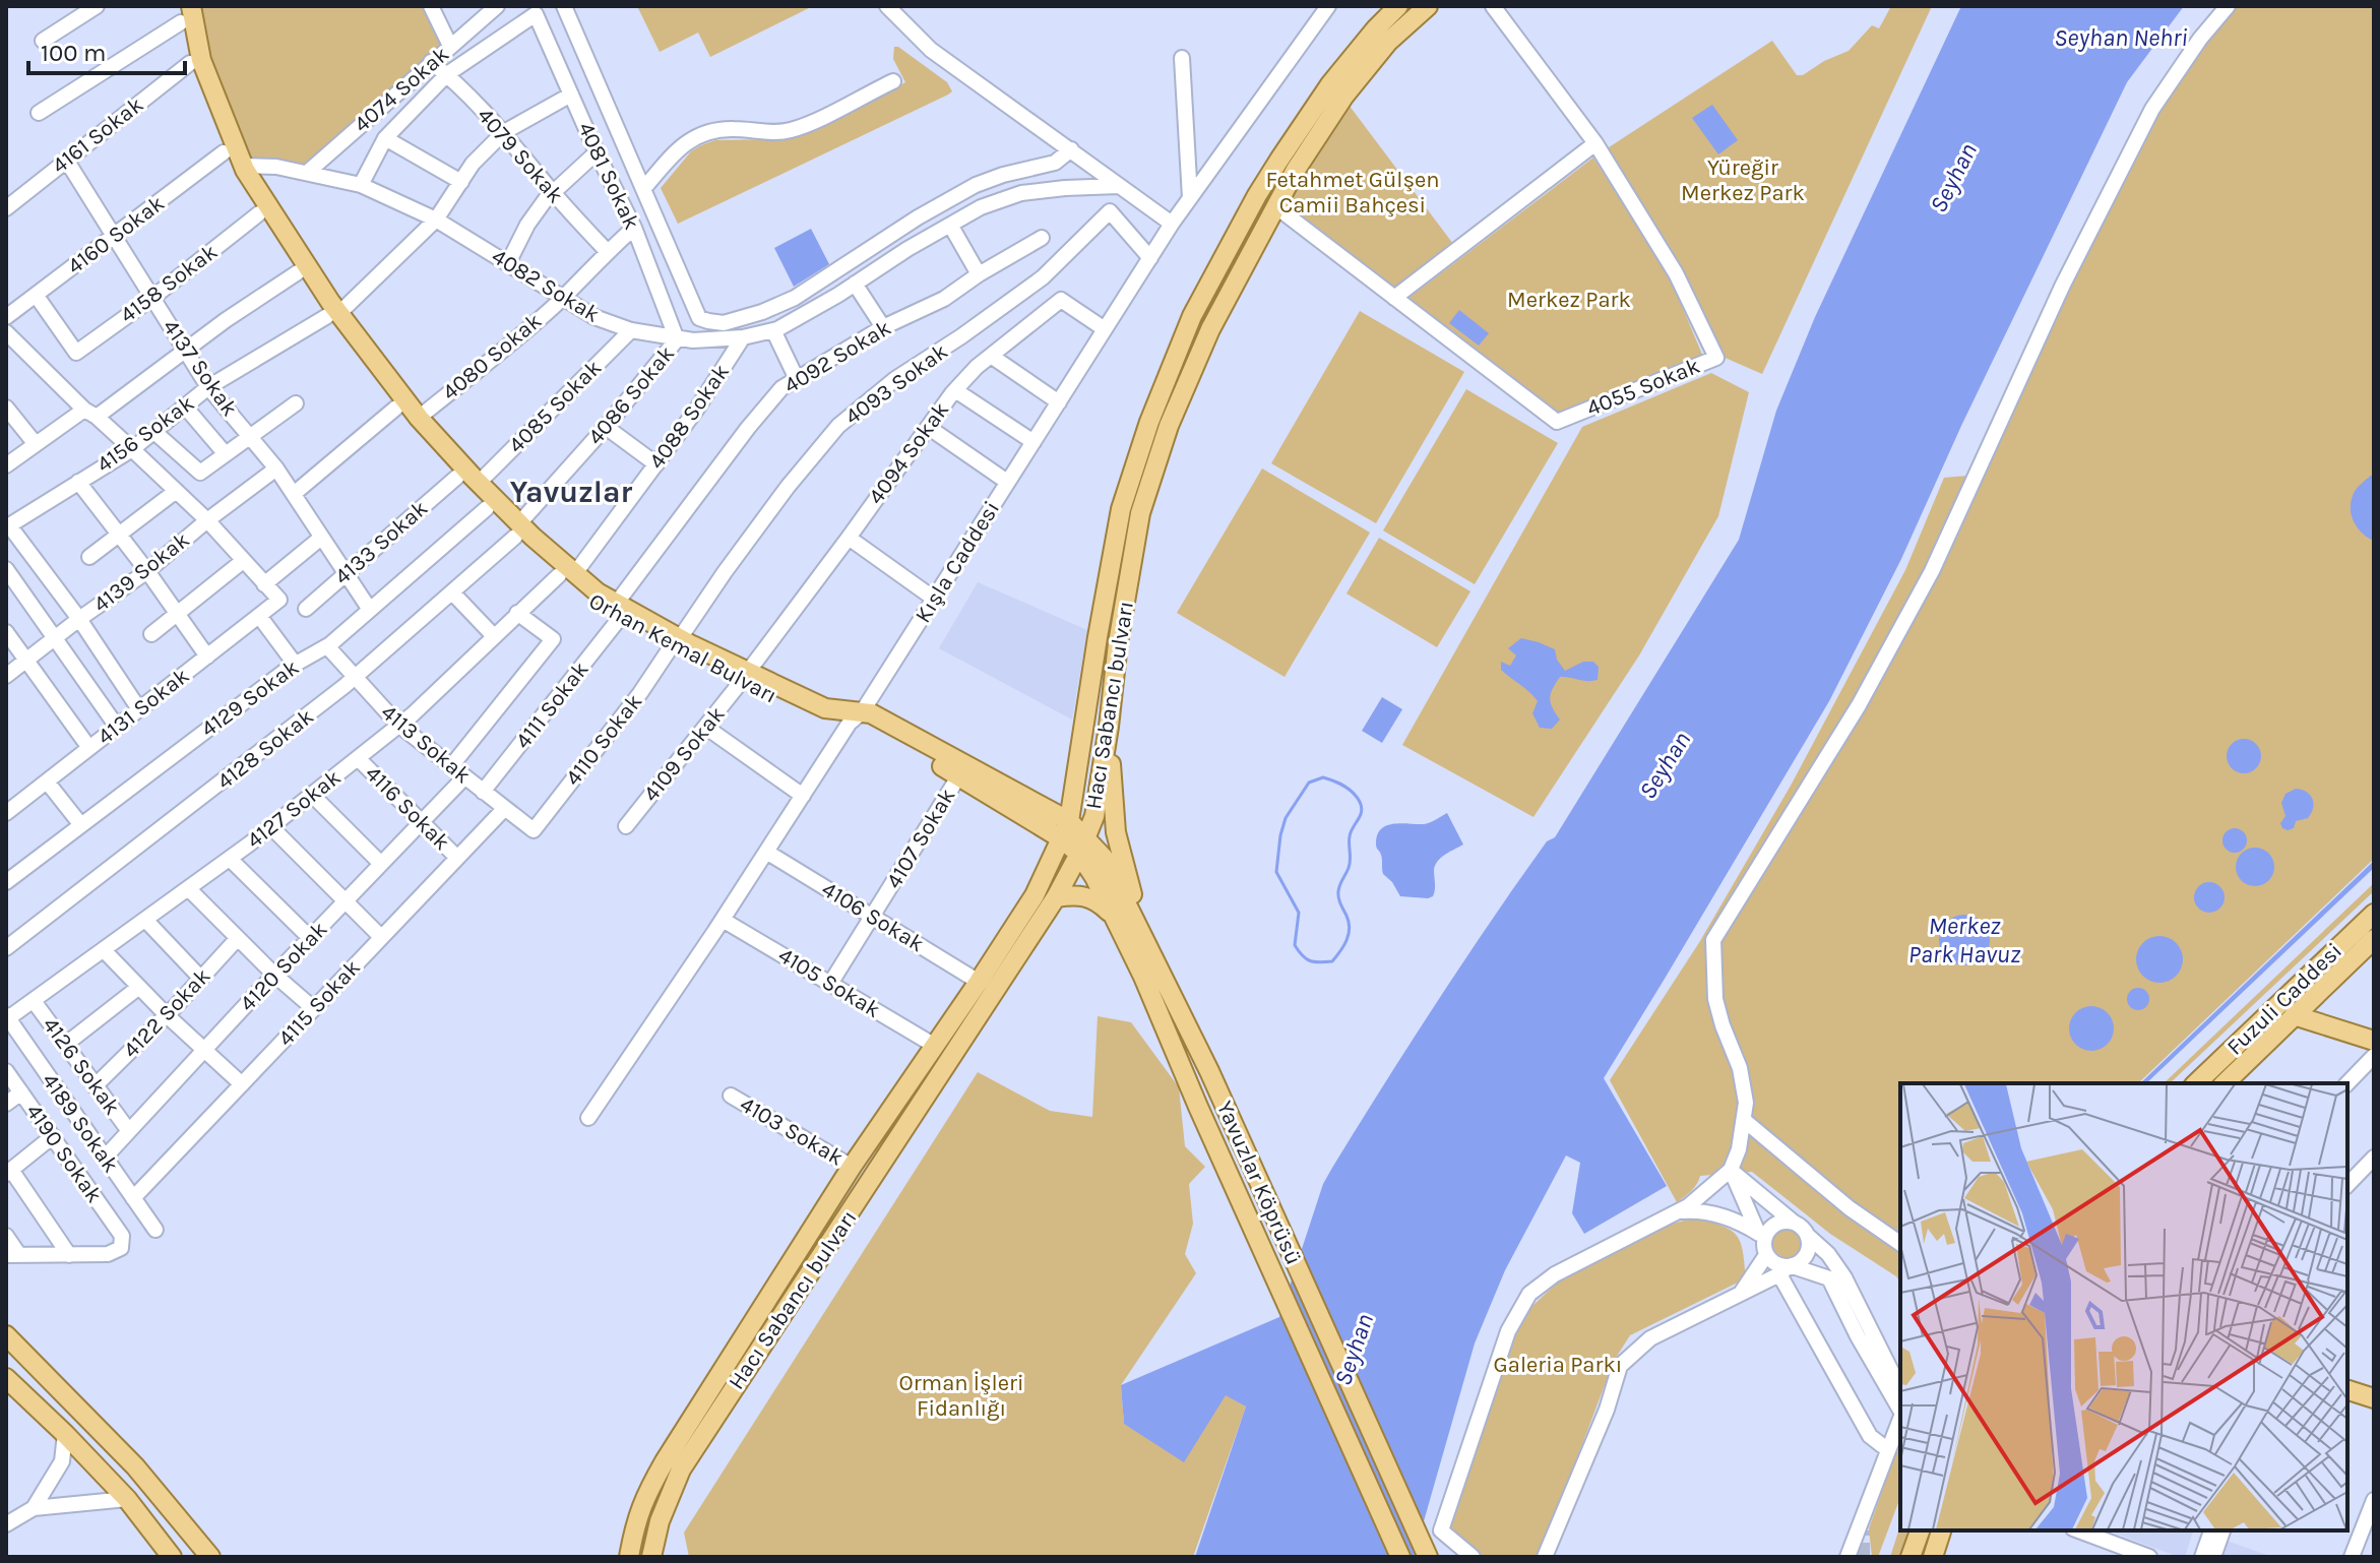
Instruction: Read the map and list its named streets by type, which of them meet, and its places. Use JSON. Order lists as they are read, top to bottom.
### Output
{
  "streets": {
    "main road": [
      "Orhan Kemal Bulvarı",
      "Hacı Sabancı bulvarı",
      "Fuzuli Caddesi",
      "Yavuzlar Köprüsü"
    ],
    "street": [
      "4074 Sokak",
      "4161 Sokak",
      "4079 Sokak",
      "4081 Sokak",
      "4160 Sokak",
      "4158 Sokak",
      "4082 Sokak",
      "4080 Sokak",
      "4092 Sokak",
      "4137 Sokak",
      "4093 Sokak",
      "4055 Sokak",
      "4086 Sokak",
      "4085 Sokak",
      "4088 Sokak",
      "4156 Sokak",
      "4094 Sokak",
      "4133 Sokak",
      "Kışla Caddesi",
      "4139 Sokak",
      "4129 Sokak",
      "4111 Sokak",
      "4131 Sokak",
      "4110 Sokak",
      "4113 Sokak",
      "4128 Sokak",
      "4109 Sokak",
      "4116 Sokak",
      "4127 Sokak",
      "4107 Sokak",
      "4106 Sokak",
      "4120 Sokak",
      "4105 Sokak",
      "4115 Sokak",
      "4122 Sokak",
      "4126 Sokak",
      "4189 Sokak",
      "4103 Sokak",
      "4190 Sokak"
    ]
  },
  "crossings": [
    ["4074 Sokak", "4079 Sokak"],
    ["4074 Sokak", "4082 Sokak"],
    ["4161 Sokak", "4137 Sokak"],
    ["4161 Sokak", "Orhan Kemal Bulvarı"],
    ["4079 Sokak", "4081 Sokak"],
    ["4079 Sokak", "4080 Sokak"],
    ["4079 Sokak", "4156 Sokak"],
    ["4081 Sokak", "4082 Sokak"],
    ["4081 Sokak", "4080 Sokak"],
    ["4081 Sokak", "4086 Sokak"],
    ["4081 Sokak", "4156 Sokak"],
    ["4160 Sokak", "4158 Sokak"],
    ["4160 Sokak", "4137 Sokak"],
    ["4160 Sokak", "Orhan Kemal Bulvarı"],
    ["4158 Sokak", "4137 Sokak"],
    ["4158 Sokak", "Orhan Kemal Bulvarı"],
    ["4082 Sokak", "4080 Sokak"],
    ["4082 Sokak", "4086 Sokak"],
    ["4082 Sokak", "4085 Sokak"],
    ["4082 Sokak", "4088 Sokak"],
    ["4082 Sokak", "4156 Sokak"],
    ["4082 Sokak", "Orhan Kemal Bulvarı"],
    ["4080 Sokak", "Orhan Kemal Bulvarı"],
    ["4092 Sokak", "Orhan Kemal Bulvarı"],
    ["4092 Sokak", "4111 Sokak"],
    ["4137 Sokak", "4156 Sokak"],
    ["4137 Sokak", "4133 Sokak"],
    ["4137 Sokak", "4139 Sokak"],
    ["4137 Sokak", "4129 Sokak"],
    ["4093 Sokak", "Kışla Caddesi"],
    ["4093 Sokak", "Orhan Kemal Bulvarı"],
    ["4093 Sokak", "4110 Sokak"],
    ["4055 Sokak", "Hacı Sabancı bulvarı"],
    ["4086 Sokak", "Orhan Kemal Bulvarı"],
    ["4086 Sokak", "4128 Sokak"],
    ["4085 Sokak", "Orhan Kemal Bulvarı"],
    ["4088 Sokak", "Orhan Kemal Bulvarı"],
    ["4088 Sokak", "4127 Sokak"],
    ["4156 Sokak", "Orhan Kemal Bulvarı"],
    ["4094 Sokak", "Kışla Caddesi"],
    ["4094 Sokak", "Orhan Kemal Bulvarı"],
    ["4094 Sokak", "4109 Sokak"],
    ["4133 Sokak", "Orhan Kemal Bulvarı"],
    ["Kışla Caddesi", "Orhan Kemal Bulvarı"],
    ["Kışla Caddesi", "4106 Sokak"],
    ["Kışla Caddesi", "4105 Sokak"],
    ["Orhan Kemal Bulvarı", "4129 Sokak"],
    ["Orhan Kemal Bulvarı", "4111 Sokak"],
    ["Orhan Kemal Bulvarı", "Hacı Sabancı bulvarı"],
    ["Orhan Kemal Bulvarı", "4110 Sokak"],
    ["Orhan Kemal Bulvarı", "4128 Sokak"],
    ["Orhan Kemal Bulvarı", "4109 Sokak"],
    ["Orhan Kemal Bulvarı", "4127 Sokak"],
    ["Orhan Kemal Bulvarı", "4107 Sokak"],
    ["Orhan Kemal Bulvarı", "Yavuzlar Köprüsü"],
    ["4129 Sokak", "4113 Sokak"],
    ["4111 Sokak", "4113 Sokak"],
    ["Hacı Sabancı bulvarı", "4106 Sokak"],
    ["Hacı Sabancı bulvarı", "4105 Sokak"],
    ["Hacı Sabancı bulvarı", "4103 Sokak"],
    ["Hacı Sabancı bulvarı", "Yavuzlar Köprüsü"],
    ["4110 Sokak", "4113 Sokak"],
    ["4113 Sokak", "4128 Sokak"],
    ["4113 Sokak", "4127 Sokak"],
    ["4113 Sokak", "4120 Sokak"],
    ["4113 Sokak", "4115 Sokak"],
    ["4116 Sokak", "4127 Sokak"],
    ["4116 Sokak", "4120 Sokak"],
    ["4116 Sokak", "4115 Sokak"],
    ["4127 Sokak", "4126 Sokak"],
    ["4127 Sokak", "4189 Sokak"],
    ["4107 Sokak", "4106 Sokak"],
    ["4107 Sokak", "4105 Sokak"],
    ["4120 Sokak", "4126 Sokak"],
    ["4120 Sokak", "4189 Sokak"],
    ["4115 Sokak", "4189 Sokak"],
    ["4122 Sokak", "4126 Sokak"]
  ],
  "districts": ["Yavuzlar"],
  "water": ["Seyhan Nehri", "Seyhan", "Merkez Park Havuz"],
  "parks": [
    "Yüreğir Merkez Park",
    "Fetahmet Gülşen Camii Bahçesi",
    "Merkez Park",
    "Galeria Parkı",
    "Orman İşleri Fidanlığı"
  ],
  "scale_bar": "100 m"
}
